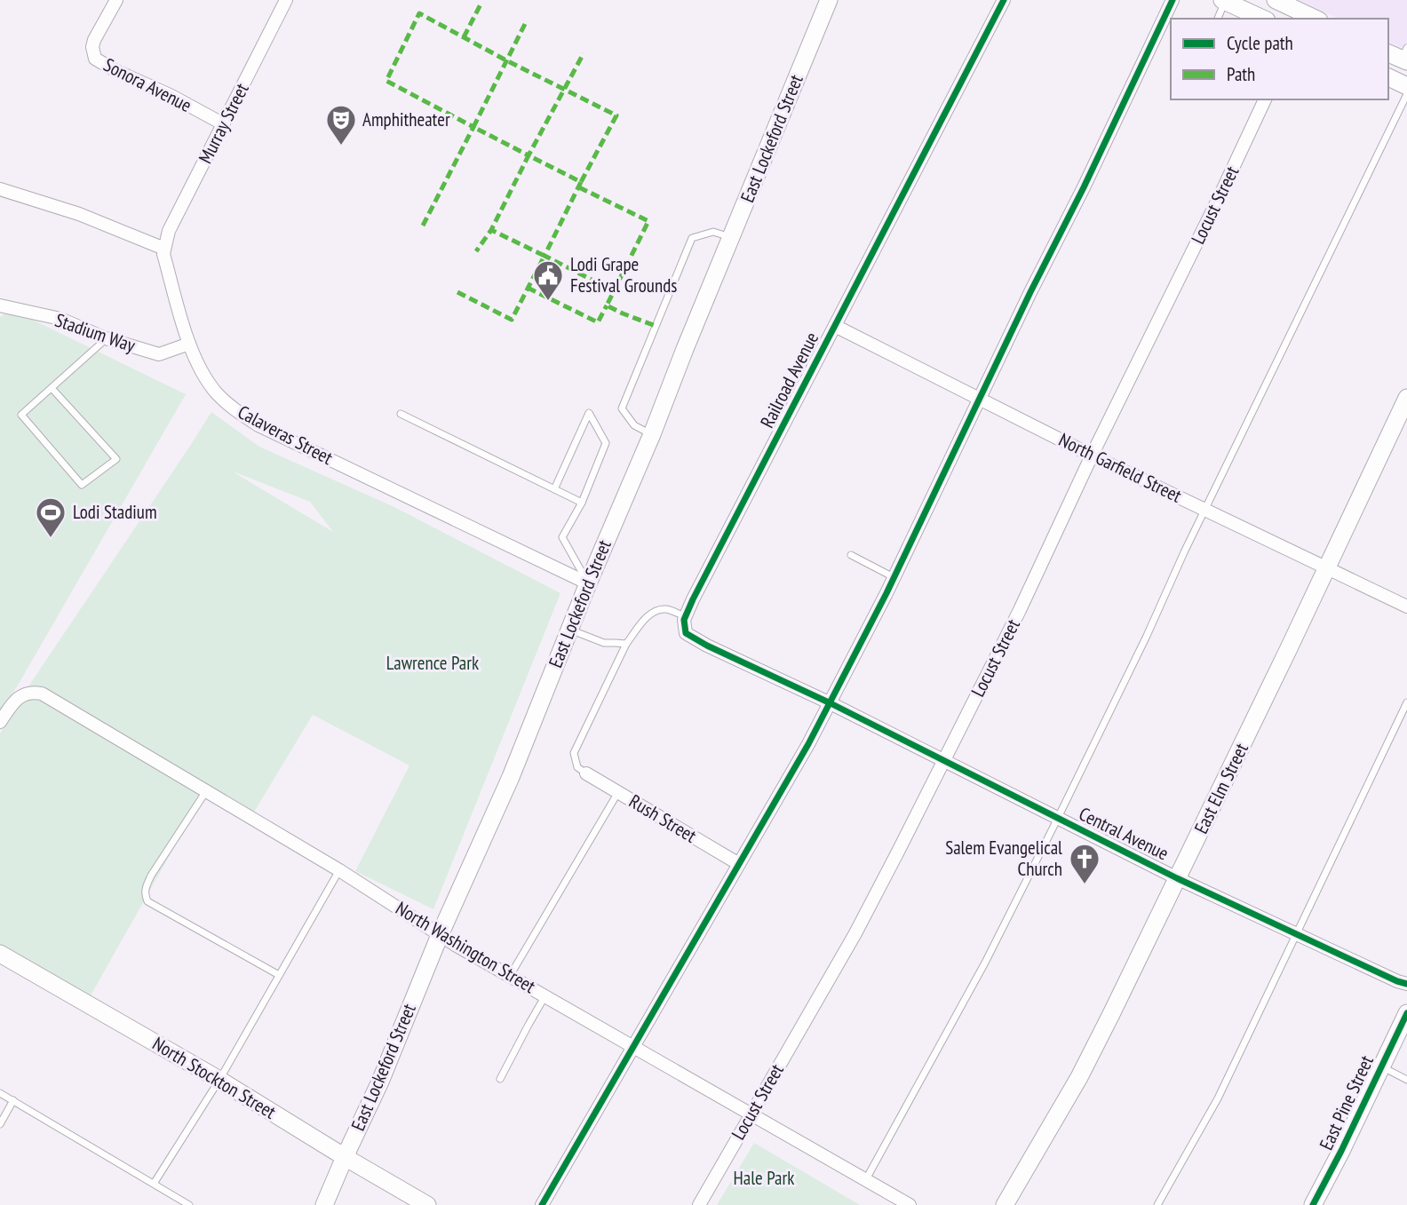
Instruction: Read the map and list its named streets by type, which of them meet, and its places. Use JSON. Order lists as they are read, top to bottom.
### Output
{
  "streets": {
    "street": [
      "Sonora Avenue",
      "Murray Street",
      "East Lockeford Street",
      "Locust Street",
      "Stadium Way",
      "Railroad Avenue",
      "Calaveras Street",
      "North Garfield Street",
      "East Elm Street",
      "Rush Street",
      "Central Avenue",
      "North Washington Street",
      "North Stockton Street",
      "East Pine Street"
    ]
  },
  "crossings": [
    ["Sonora Avenue", "Murray Street"],
    ["Murray Street", "Calaveras Street"],
    ["East Lockeford Street", "Calaveras Street"],
    ["East Lockeford Street", "North Washington Street"],
    ["East Lockeford Street", "North Stockton Street"],
    ["Locust Street", "North Garfield Street"],
    ["Locust Street", "Central Avenue"],
    ["Locust Street", "North Washington Street"],
    ["Stadium Way", "Calaveras Street"],
    ["Railroad Avenue", "North Garfield Street"],
    ["North Garfield Street", "East Elm Street"],
    ["East Elm Street", "Central Avenue"]
  ],
  "parks": ["Lawrence Park", "Hale Park"],
  "places": {
    "theatre": ["Amphitheater"],
    "public building": ["Lodi Grape Festival Grounds"],
    "sports": ["Lodi Stadium"],
    "church": ["Salem Evangelical Church"]
  },
  "legend": ["Cycle path", "Path"]
}
